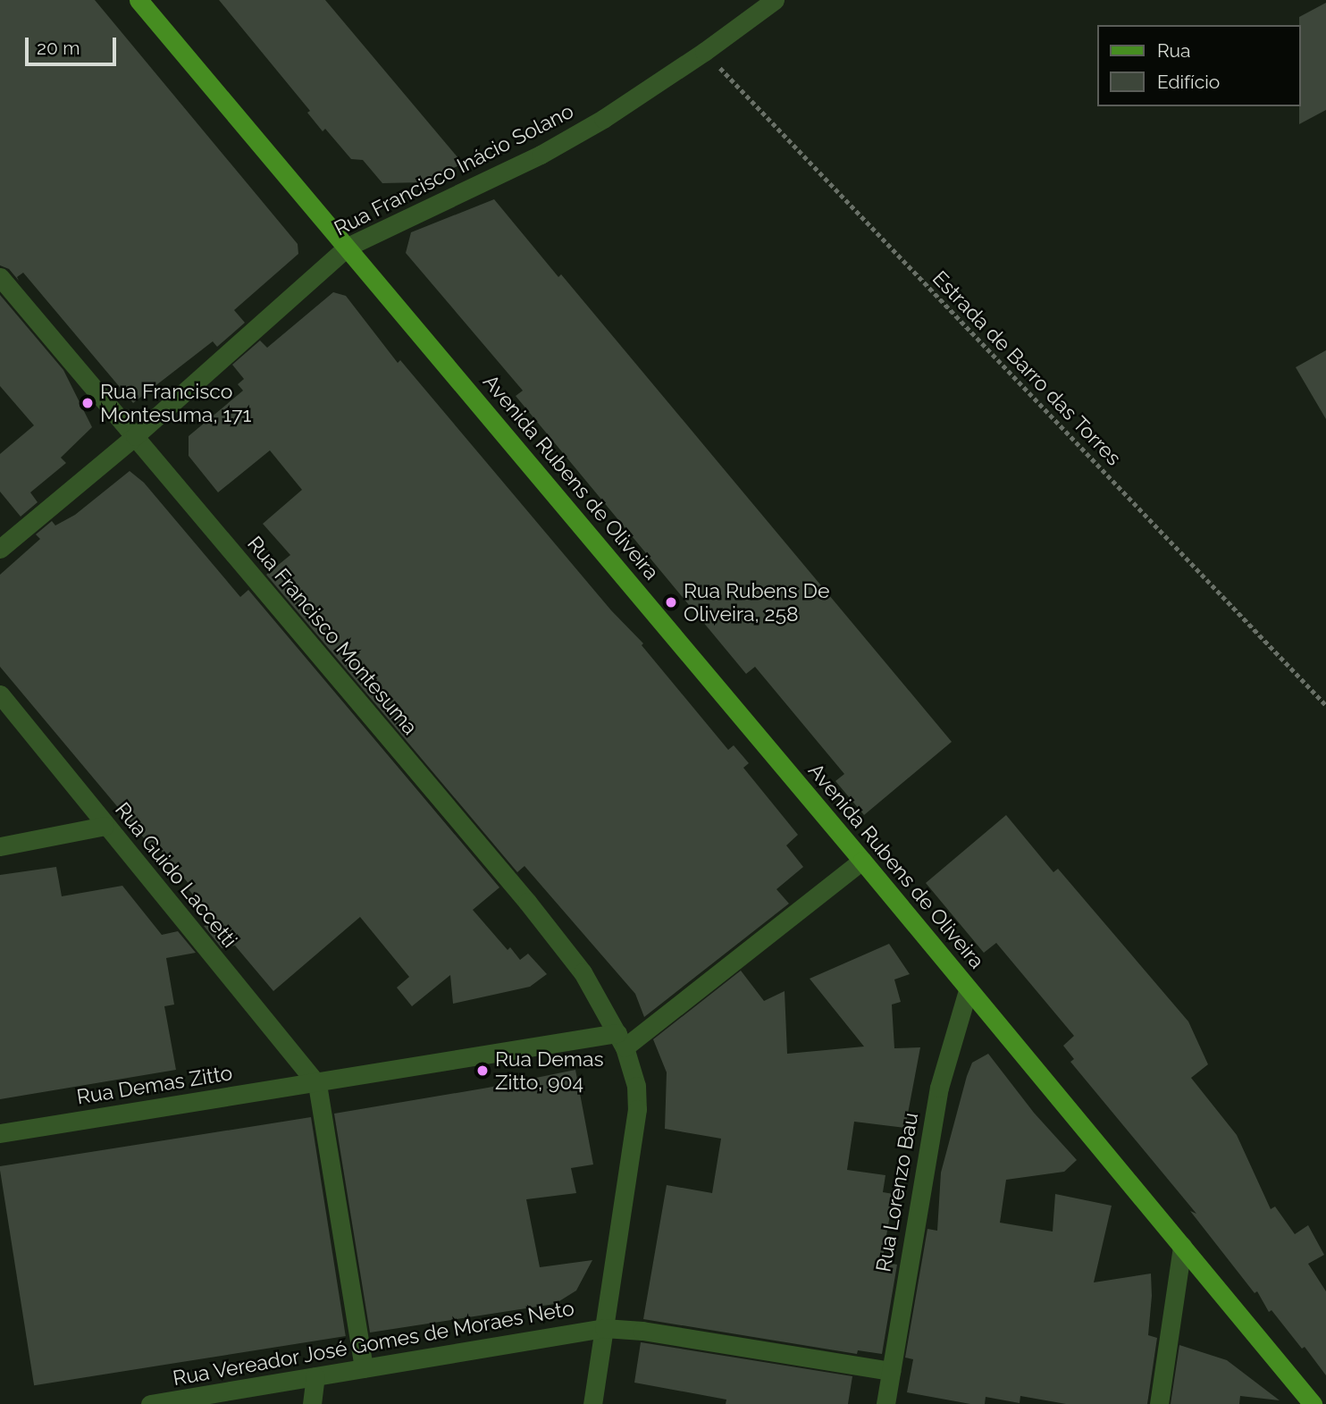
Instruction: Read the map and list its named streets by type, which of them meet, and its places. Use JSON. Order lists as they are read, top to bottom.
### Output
{
  "streets": {
    "main road": ["Avenida Rubens de Oliveira"],
    "street": [
      "Rua Francisco Inácio Solano",
      "Rua Francisco Montesuma",
      "Rua Guido Laccetti",
      "Rua Demas Zitto",
      "Rua Lorenzo Bau",
      "Rua Vereador José Gomes de Moraes Neto"
    ],
    "path": ["Estrada de Barro das Torres"]
  },
  "crossings": [
    ["Rua Francisco Inácio Solano", "Estrada de Barro das Torres"],
    ["Rua Francisco Inácio Solano", "Avenida Rubens de Oliveira"],
    ["Rua Francisco Inácio Solano", "Rua Francisco Montesuma"],
    ["Avenida Rubens de Oliveira", "Rua Lorenzo Bau"],
    ["Rua Francisco Montesuma", "Rua Demas Zitto"],
    ["Rua Francisco Montesuma", "Rua Vereador José Gomes de Moraes Neto"],
    ["Rua Guido Laccetti", "Rua Demas Zitto"],
    ["Rua Lorenzo Bau", "Rua Vereador José Gomes de Moraes Neto"]
  ],
  "places": ["Rua Francisco Montesuma, 171", "Rua Rubens De Oliveira, 258", "Rua Demas Zitto, 904"],
  "legend": ["Rua", "Edifício"],
  "scale_bar": "20 m"
}
